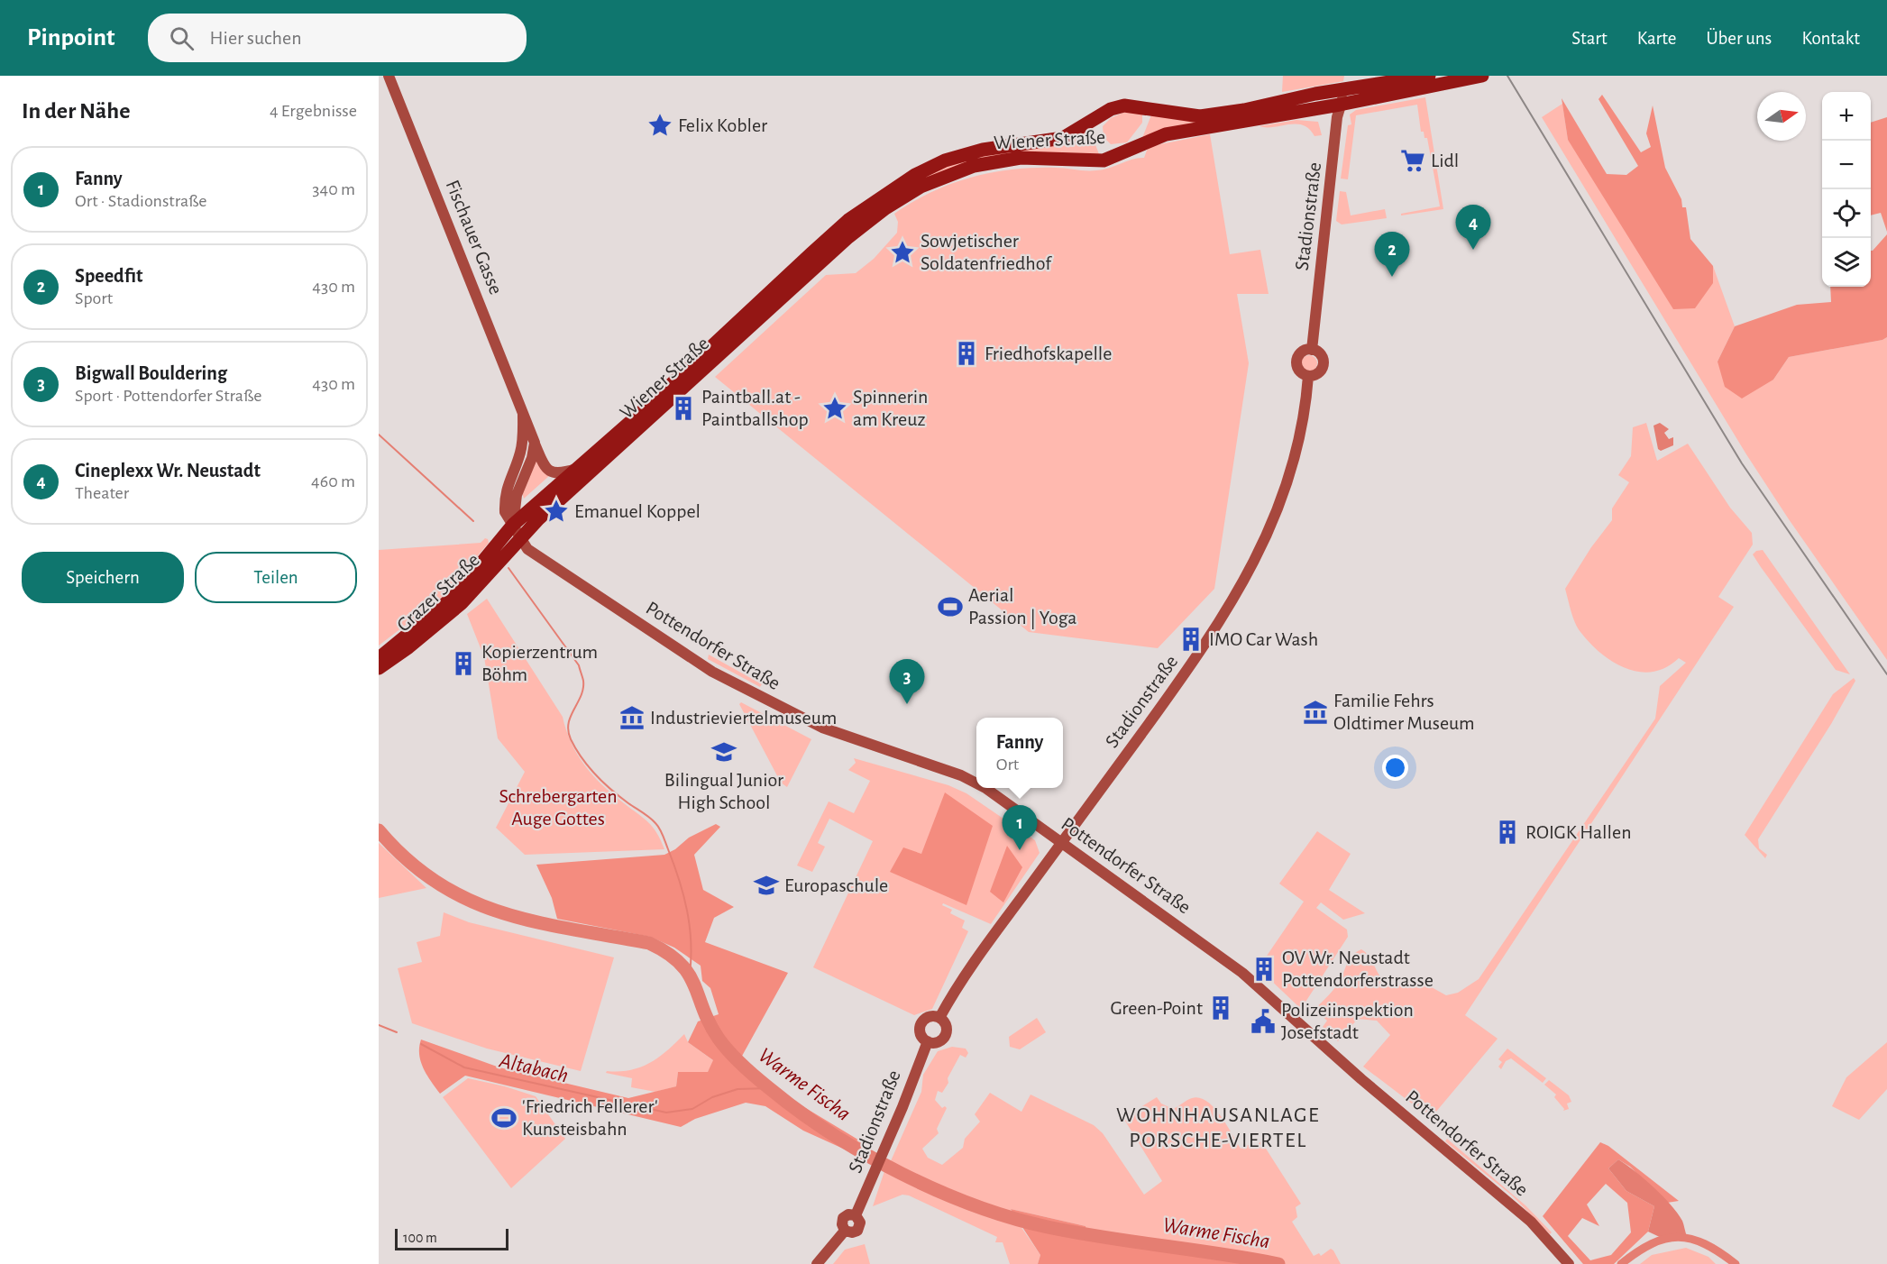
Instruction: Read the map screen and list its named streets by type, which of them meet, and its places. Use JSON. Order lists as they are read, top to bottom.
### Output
{
  "streets": {
    "main road": [
      "Wiener Straße",
      "Stadionstraße",
      "Fischauer Gasse",
      "Grazer Straße",
      "Pottendorfer Straße"
    ]
  },
  "crossings": [
    ["Wiener Straße", "Stadionstraße"],
    ["Wiener Straße", "Fischauer Gasse"],
    ["Wiener Straße", "Grazer Straße"],
    ["Wiener Straße", "Pottendorfer Straße"],
    ["Stadionstraße", "Pottendorfer Straße"],
    ["Fischauer Gasse", "Grazer Straße"],
    ["Fischauer Gasse", "Pottendorfer Straße"],
    ["Grazer Straße", "Pottendorfer Straße"]
  ],
  "districts": ["WOHNHAUSANLAGE PORSCHE-VIERTEL"],
  "water": ["Altabach", "Warme Fischa"],
  "parks": ["Schrebergarten Auge Gottes"],
  "places": {
    "place": [
      "Felix Kobler",
      "Sowjetischer Soldatenfriedhof",
      "Spinnerin am Kreuz",
      "Emanuel Koppel"
    ],
    "supermarket": ["Lidl"],
    "building": [
      "Friedhofskapelle",
      "Paintball.at - Paintballshop",
      "IMO Car Wash",
      "Kopierzentrum Böhm",
      "ROIGK Hallen",
      "OV Wr. Neustadt Pottendorferstrasse",
      "Green-Point"
    ],
    "sports": ["Aerial Passion | Yoga", "'Friedrich Fellerer' Kunsteisbahn"],
    "museum": ["Familie Fehrs Oldtimer Museum", "Industrieviertelmuseum"],
    "school or university": ["Bilingual Junior High School", "Europaschule"],
    "public building": ["Polizeiinspektion Josefstadt"]
  },
  "scale_bar": "100 m",
  "north": "right",
  "page": {
    "header": "Pinpoint",
    "search": "Hier suchen",
    "nav": [
      "Start",
      "Karte",
      "Über uns",
      "Kontakt"
    ],
    "heading": ["In der Nähe", "4 Ergebnisse"],
    "map_buttons": ["+", "−"],
    "list": [
      {
        "mark": "1",
        "name": "Fanny",
        "note": "Ort · Stadionstraße",
        "value": "340 m"
      },
      {
        "mark": "2",
        "name": "Speedfit",
        "note": "Sport",
        "value": "430 m"
      },
      {
        "mark": "3",
        "name": "Bigwall Bouldering",
        "note": "Sport · Pottendorfer Straße",
        "value": "430 m"
      },
      {
        "mark": "4",
        "name": "Cineplexx Wr. Neustadt",
        "note": "Theater",
        "value": "460 m"
      }
    ],
    "pins": [
      "4",
      "2",
      "3",
      "1"
    ],
    "buttons": ["Speichern", "Teilen"],
    "popup": ["Fanny", "Ort"],
    "scale": "100 m"
  }
}
